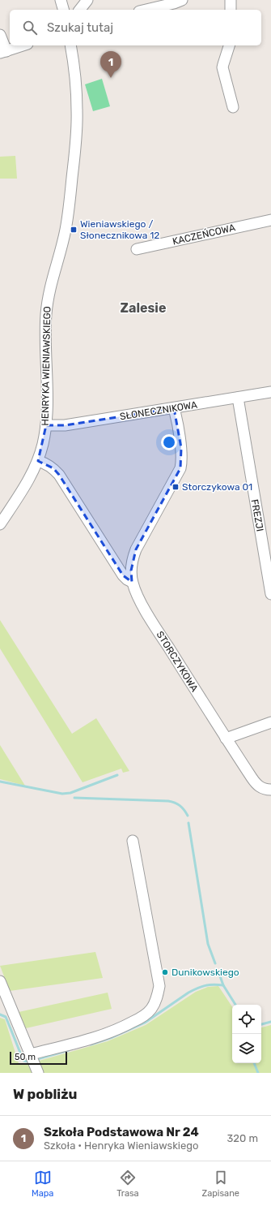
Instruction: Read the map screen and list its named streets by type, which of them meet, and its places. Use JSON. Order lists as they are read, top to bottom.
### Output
{
  "streets": {
    "street": [
      "KACZEŃCOWA",
      "HENRYKA WIENIAWSKIEGO",
      "SŁONECZNIKOWA",
      "FREZJI",
      "STORCZYKOWA"
    ]
  },
  "crossings": [
    ["HENRYKA WIENIAWSKIEGO", "SŁONECZNIKOWA"],
    ["HENRYKA WIENIAWSKIEGO", "STORCZYKOWA"],
    ["SŁONECZNIKOWA", "FREZJI"],
    ["SŁONECZNIKOWA", "STORCZYKOWA"]
  ],
  "districts": ["Zalesie"],
  "places": {
    "transit": ["Wieniawskiego / Słonecznikowa 12", "Storczykowa 01"],
    "other": ["Dunikowskiego"]
  },
  "scale_bar": "50 m",
  "page": {
    "search": "Szukaj tutaj",
    "pins": "1",
    "scale": "50 m",
    "heading": "W pobliżu",
    "list": [
      {
        "mark": "1",
        "name": "Szkoła Podstawowa Nr 24",
        "note": "Szkoła · Henryka Wieniawskiego",
        "value": "320 m"
      }
    ],
    "nav": ["Mapa", "Trasa", "Zapisane"]
  }
}
